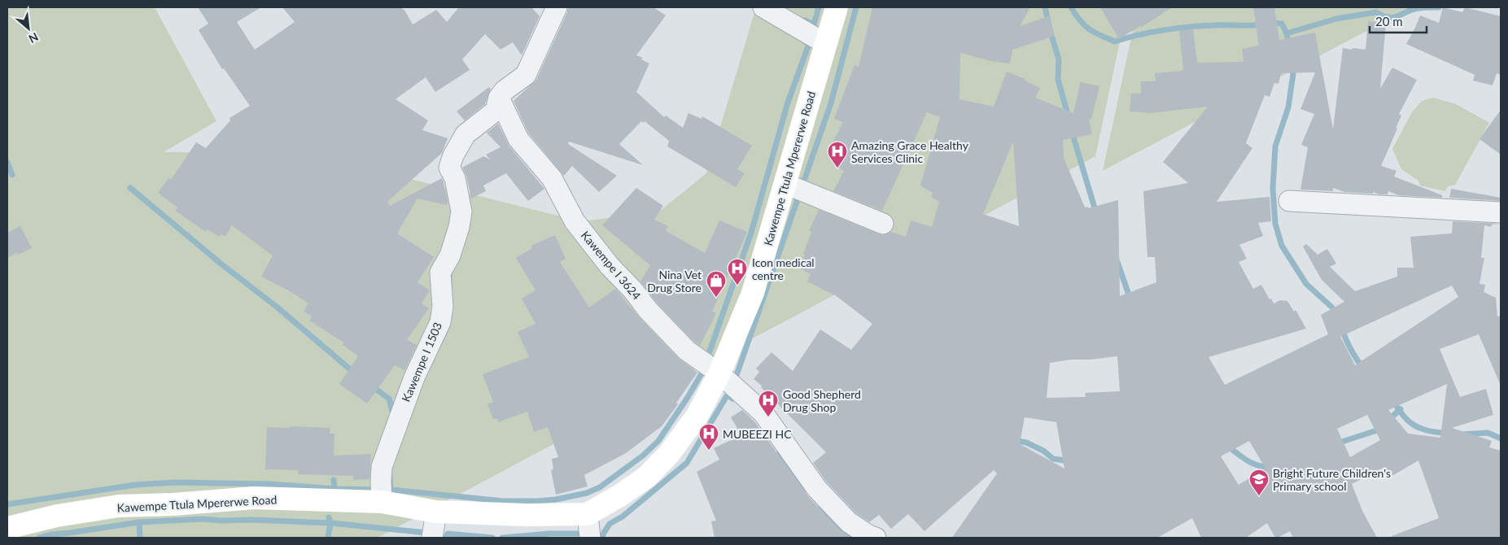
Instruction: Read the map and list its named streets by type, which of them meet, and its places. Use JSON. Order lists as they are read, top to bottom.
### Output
{
  "streets": {
    "street": ["Kawempe Ttula Mpererwe Road", "Kawempe I 3624", "Kawempe I 1503"]
  },
  "crossings": [
    ["Kawempe Ttula Mpererwe Road", "Kawempe I 3624"],
    ["Kawempe Ttula Mpererwe Road", "Kawempe I 1503"],
    ["Kawempe I 3624", "Kawempe I 1503"]
  ],
  "places": {
    "hospital": [
      "Amazing Grace Healthy Services Clinic",
      "Icon medical centre",
      "Good Shepherd Drug Shop",
      "MUBEEZI HC"
    ],
    "shop": ["Nina Vet Drug Store"],
    "school or university": ["Bright Future Children's Primary school"]
  },
  "scale_bar": "20 m",
  "north": "bottom right"
}
